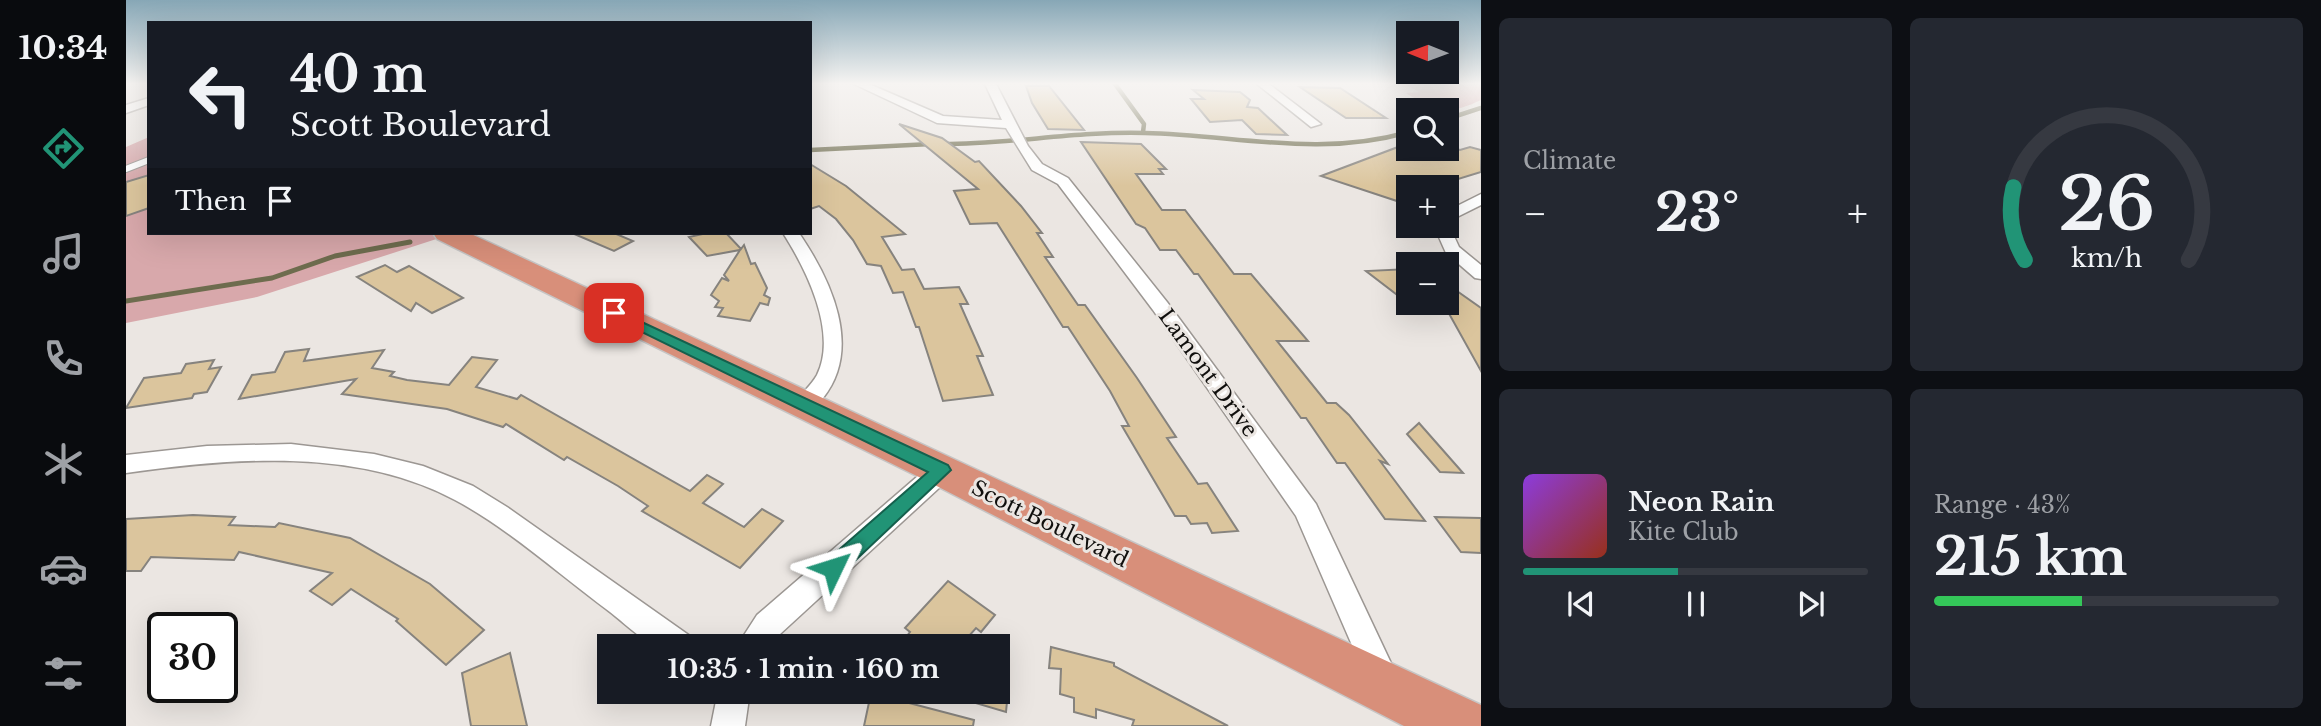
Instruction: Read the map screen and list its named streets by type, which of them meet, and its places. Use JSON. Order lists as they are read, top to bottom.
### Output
{
  "streets": {
    "highway": ["Scott Boulevard"],
    "street": ["Lamont Drive"]
  },
  "crossings": [
    ["Lamont Drive", "Scott Boulevard"]
  ],
  "north": "left",
  "page": {
    "tabs": "10:34",
    "tile": [
      "Climate",
      ["Range · 43%", "215 km"]
    ],
    "map_buttons": ["+", "−"],
    "turn": ["40 m", "Scott Boulevard"],
    "then": "Then",
    "heat": ["−", "23°", "+"],
    "song": ["Neon Rain", "Kite Club"],
    "limit": "30",
    "trip": "10:35 · 1 min · 160 m",
    "gauge": ["26", "km/h"]
  }
}
